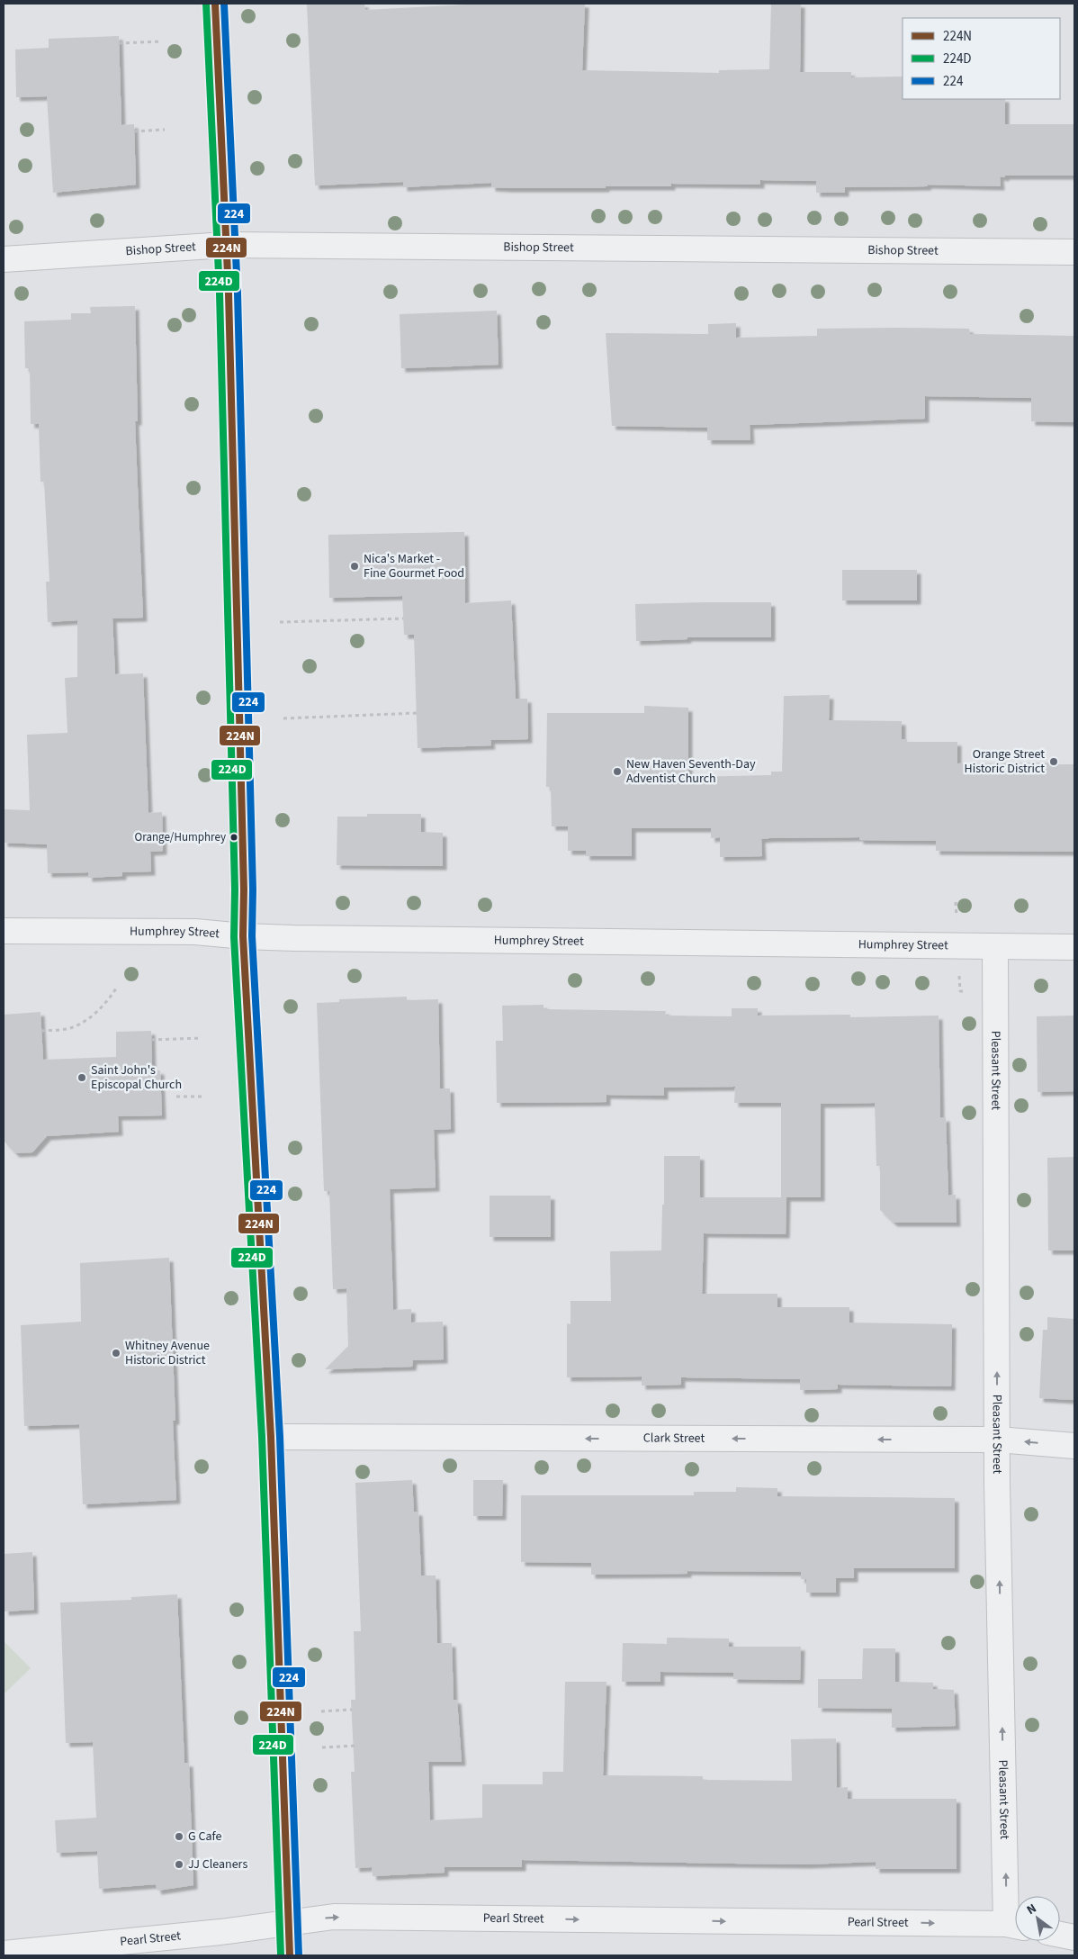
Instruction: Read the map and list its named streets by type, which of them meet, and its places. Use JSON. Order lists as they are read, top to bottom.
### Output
{
  "streets": {
    "street": [
      "Bishop Street",
      "Humphrey Street",
      "Pleasant Street",
      "Clark Street",
      "Pearl Street"
    ]
  },
  "crossings": [
    ["Humphrey Street", "Pleasant Street"],
    ["Pleasant Street", "Clark Street"],
    ["Pleasant Street", "Pearl Street"]
  ],
  "one_way": ["Pleasant Street", "Clark Street", "Pearl Street"],
  "places": [
    "Nica's Market - Fine Gourmet Food",
    "Orange Street Historic District",
    "New Haven Seventh-Day Adventist Church",
    "Orange/Humphrey",
    "Saint John's Episcopal Church",
    "Whitney Avenue Historic District",
    "G Cafe",
    "JJ Cleaners"
  ],
  "lines": ["transit line 224N", "transit line 224D", "transit line 224"],
  "legend": ["224N", "224D", "224"],
  "north": "top left"
}
